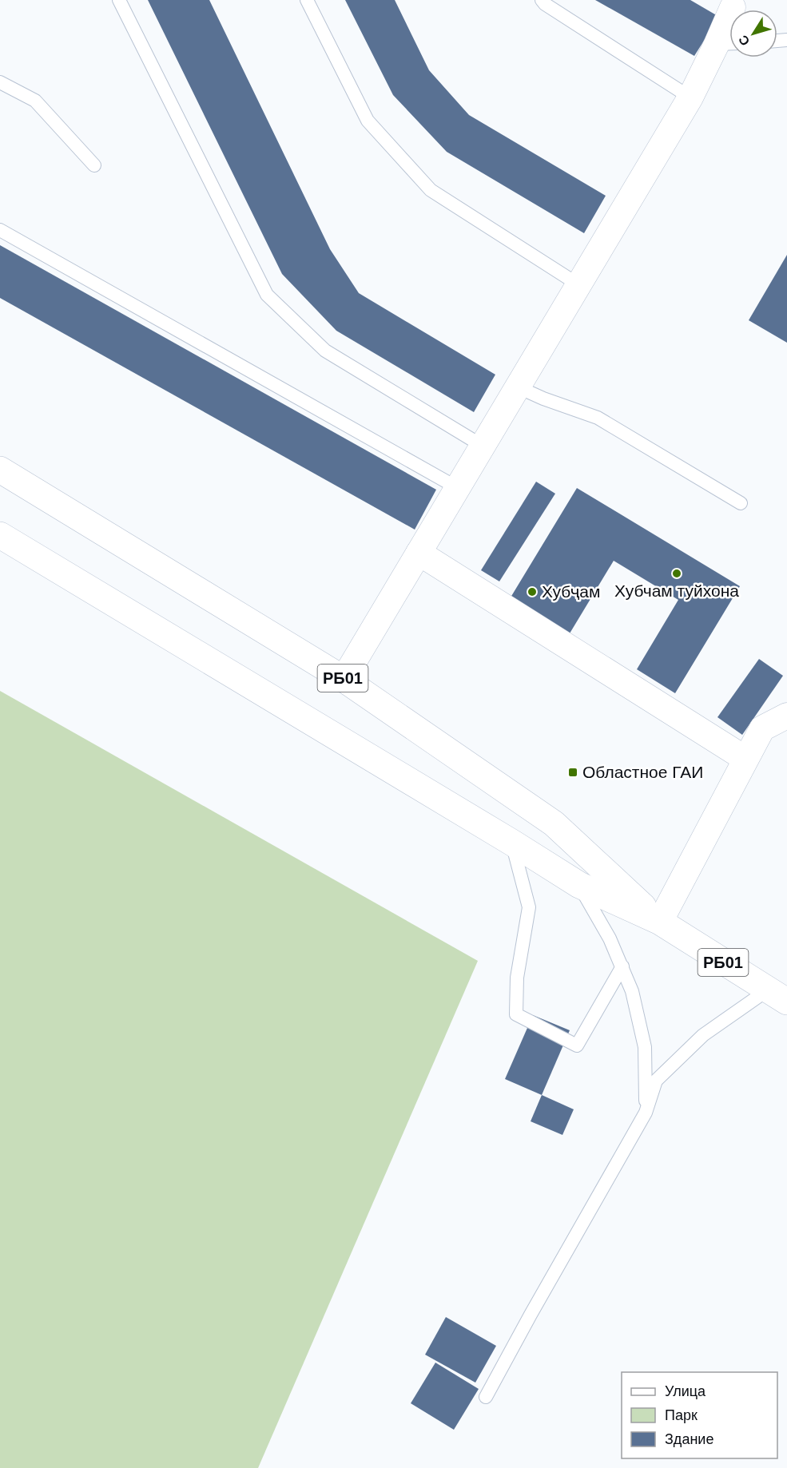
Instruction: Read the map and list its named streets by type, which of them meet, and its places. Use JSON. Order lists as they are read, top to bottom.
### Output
{
  "streets": {
    "highway": ["РБ01"]
  },
  "places": {
    "other": ["Хубчам туйхона", "Хубҷам"],
    "transit": ["Областное ГАИ"]
  },
  "legend": ["Улица", "Парк", "Здание"],
  "north": "bottom left"
}
